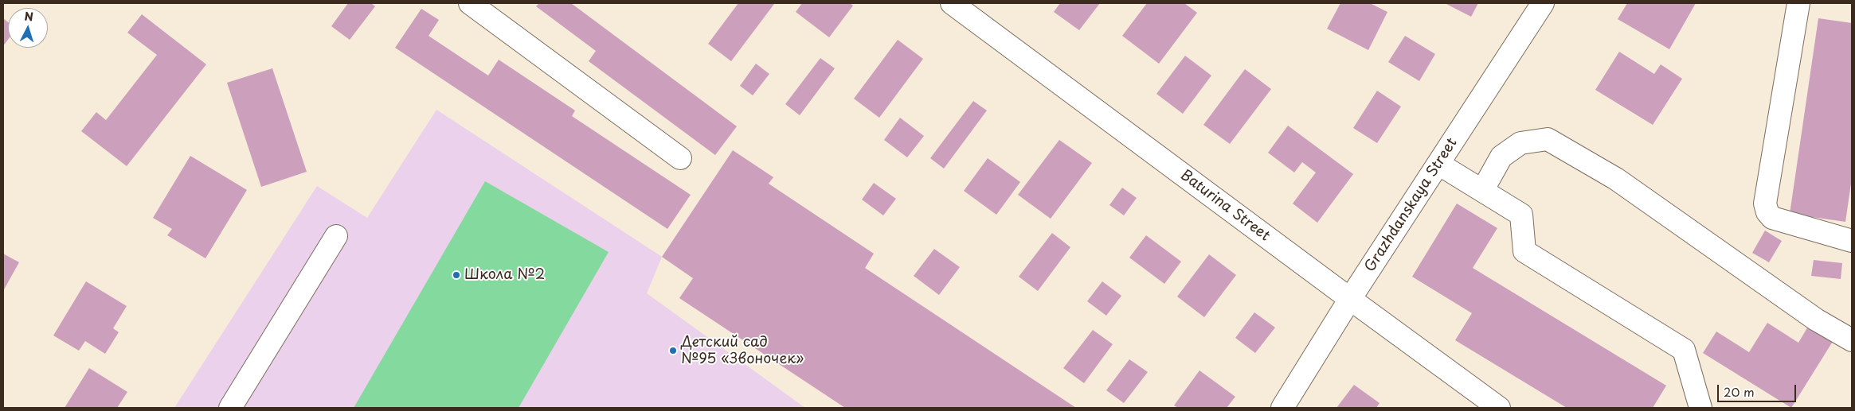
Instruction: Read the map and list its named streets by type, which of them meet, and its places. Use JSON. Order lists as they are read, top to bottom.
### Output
{
  "streets": {
    "street": ["Grazhdanskaya Street", "Baturina Street"]
  },
  "crossings": [
    ["Grazhdanskaya Street", "Baturina Street"]
  ],
  "places": ["Школа №2", "Детский сад №95 «Звоночек»"],
  "scale_bar": "20 m",
  "north": "top"
}
